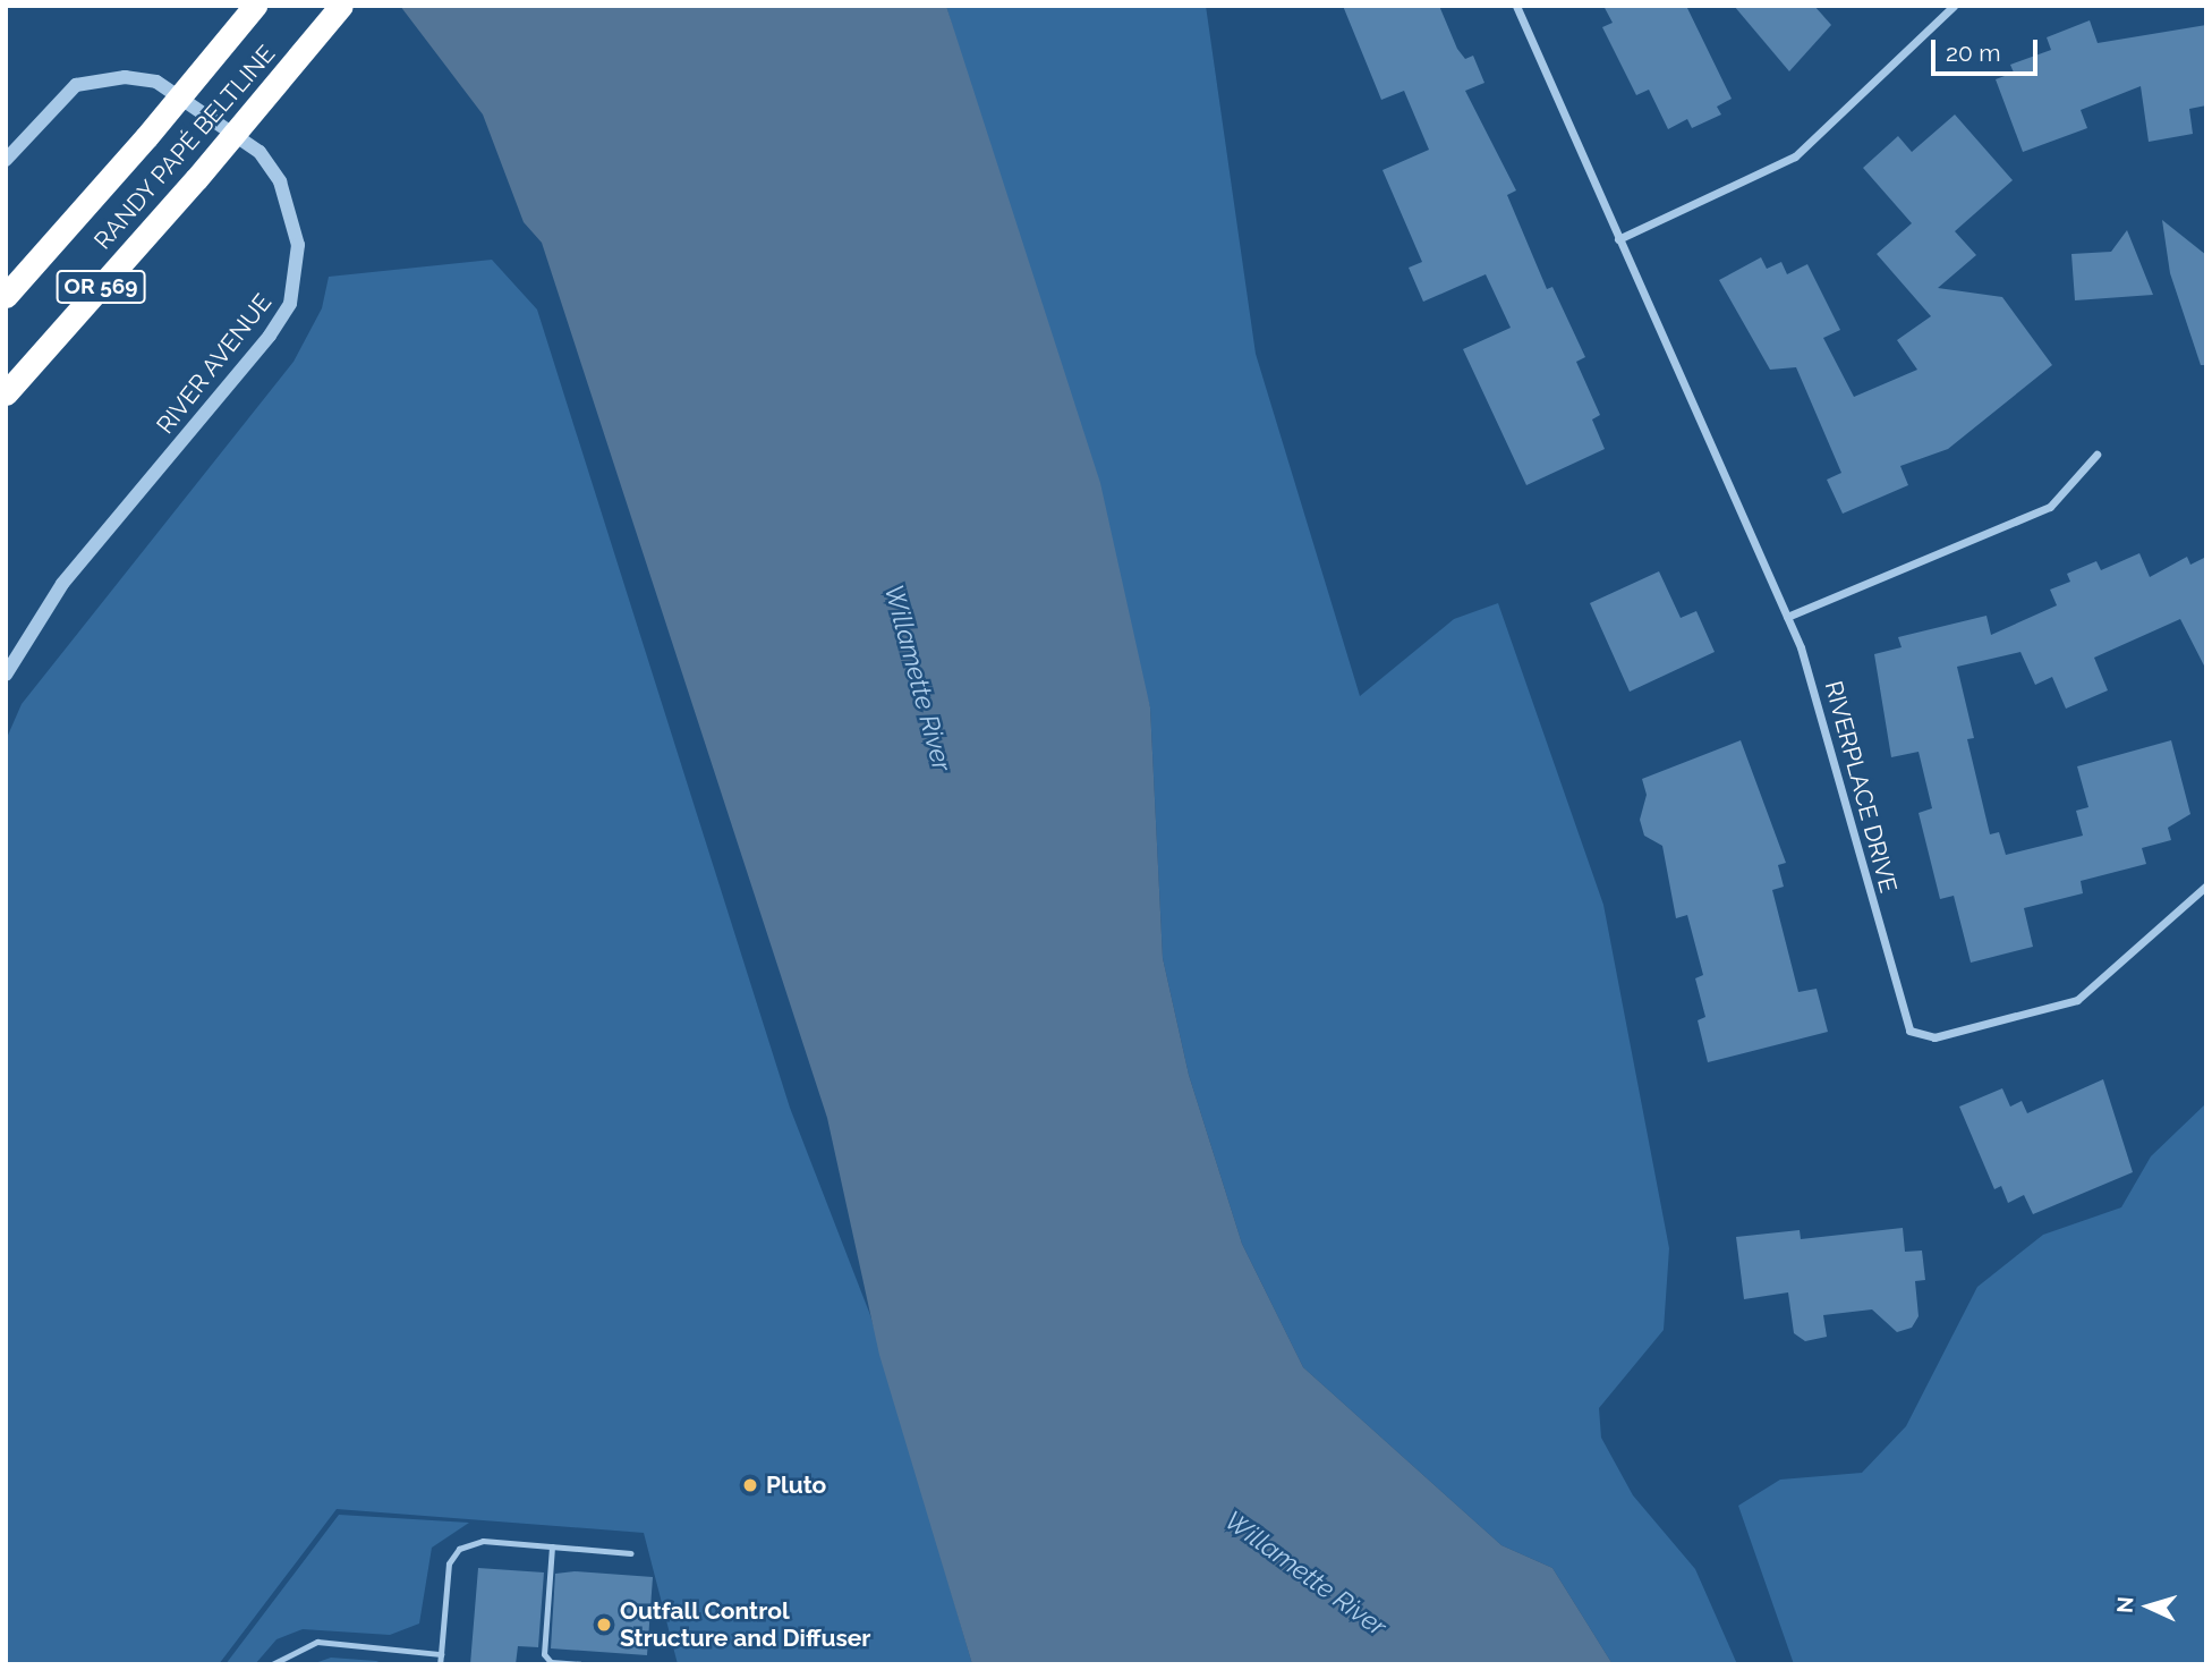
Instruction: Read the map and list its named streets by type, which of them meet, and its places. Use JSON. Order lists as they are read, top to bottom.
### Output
{
  "streets": {
    "highway": ["RANDY PAPÉ BELTLINE", "OR 569"],
    "street": ["RIVER AVENUE", "RIVERPLACE DRIVE"]
  },
  "water": ["Willamette River"],
  "places": ["Pluto", "Outfall Control Structure and Diffuser"],
  "scale_bar": "20 m",
  "north": "left"
}
